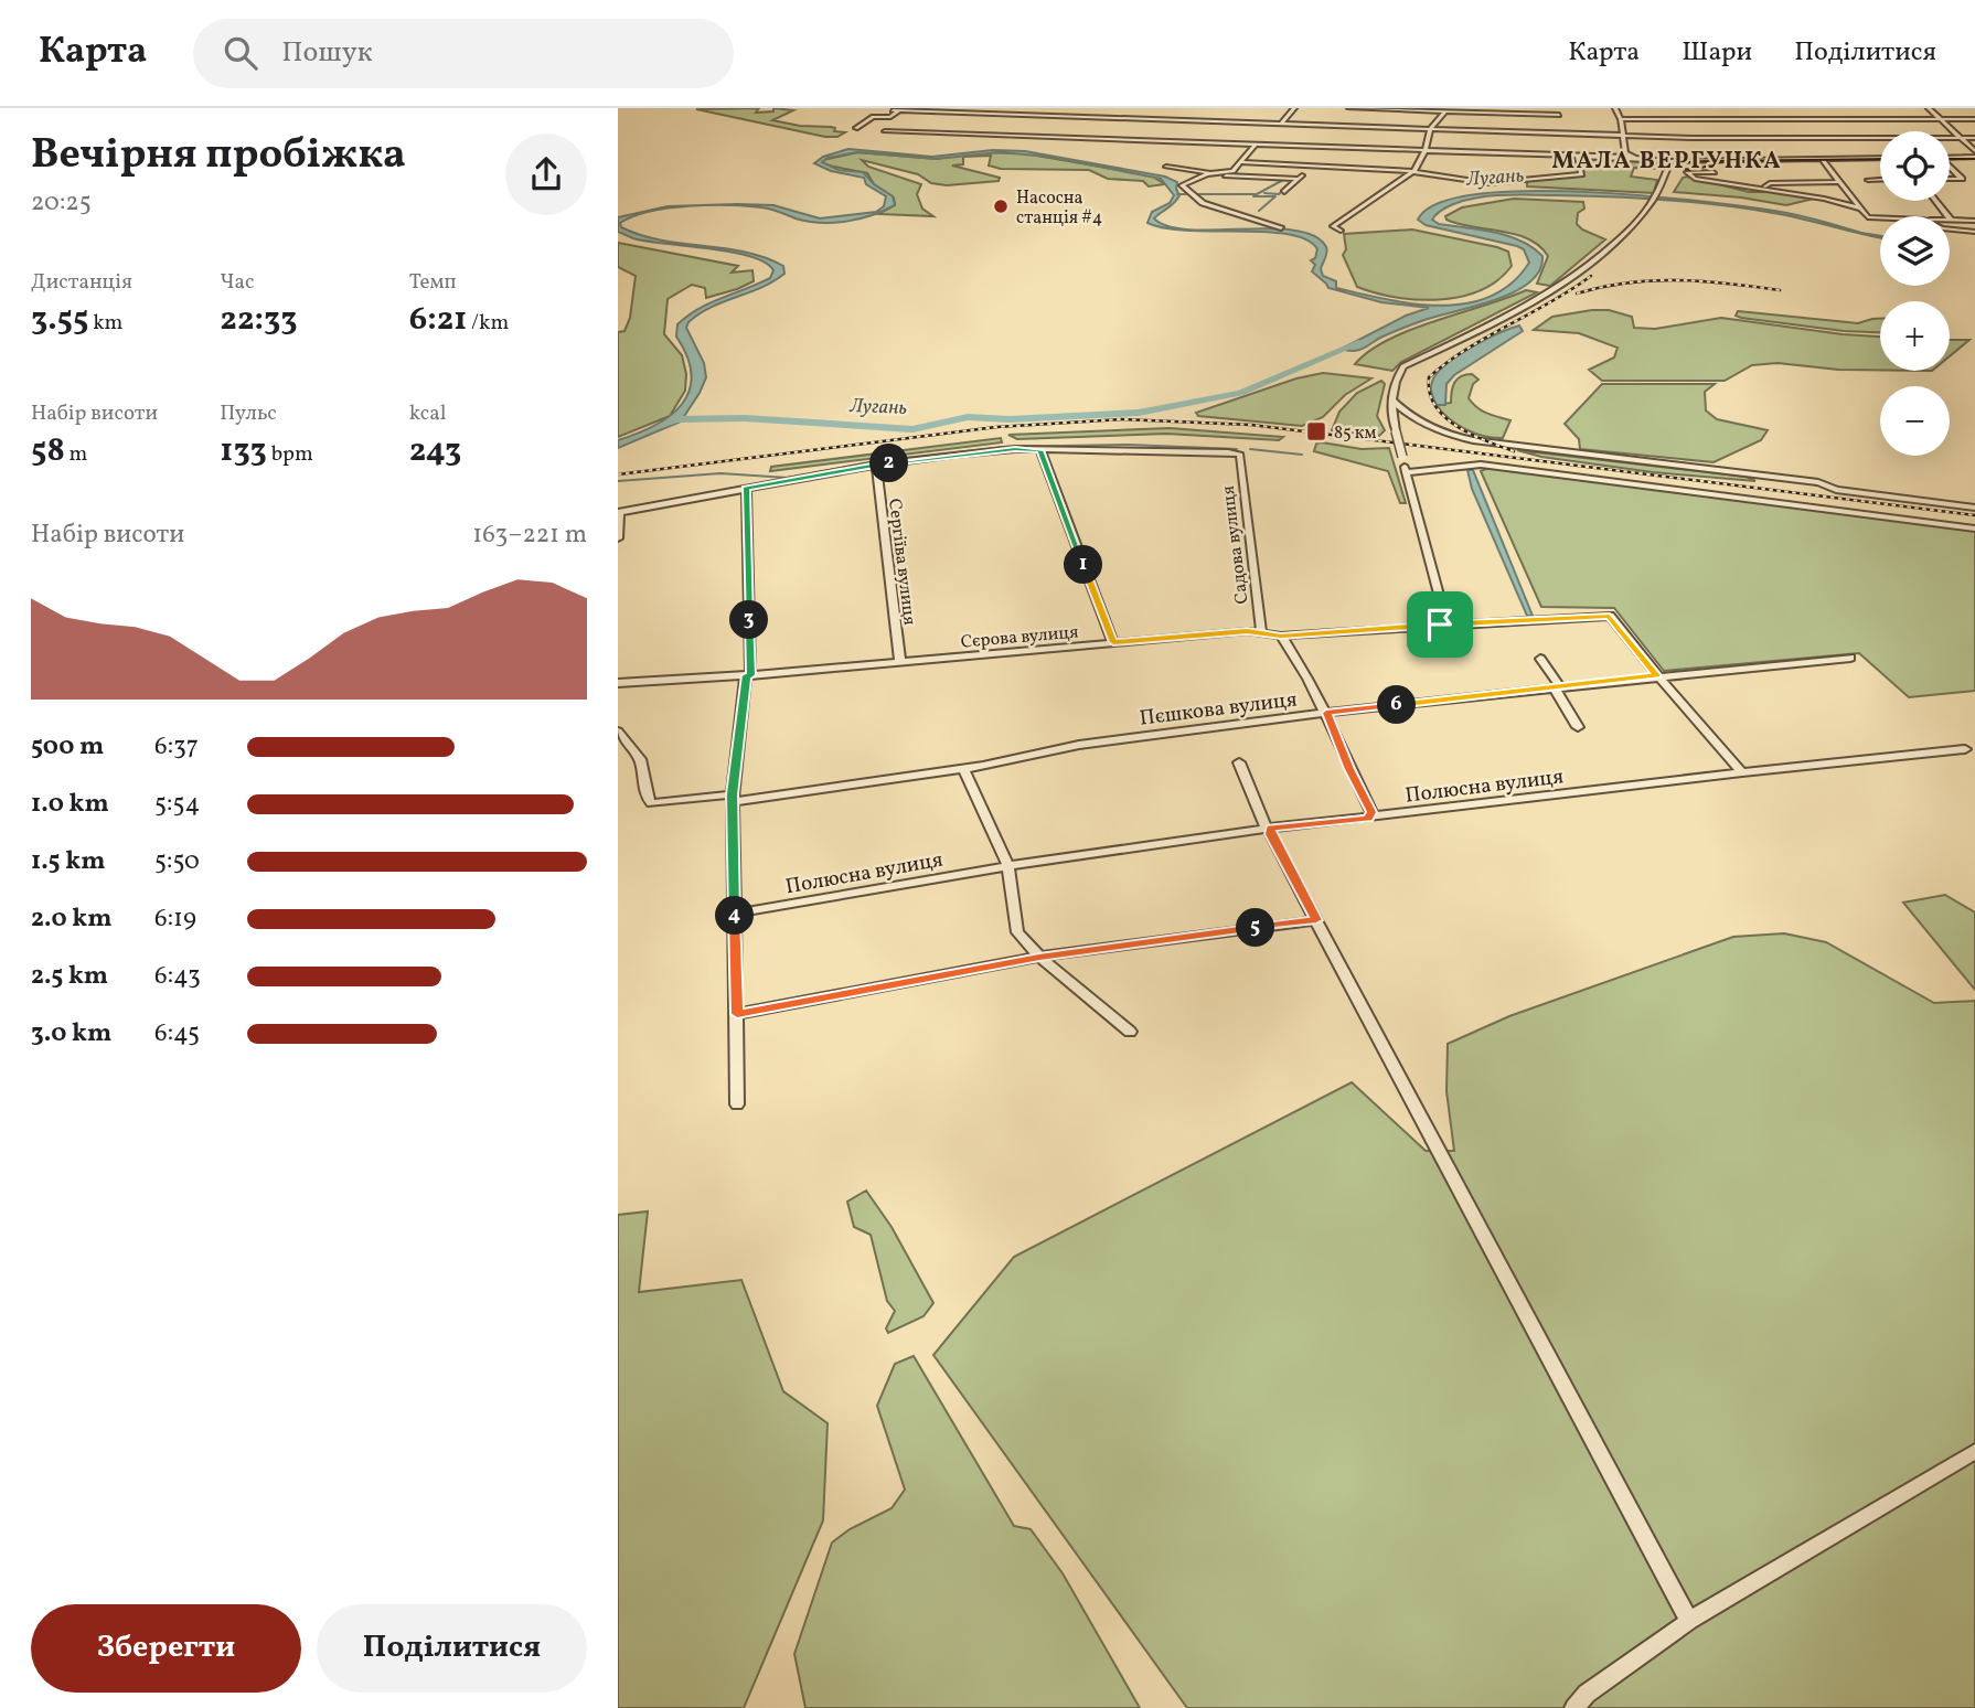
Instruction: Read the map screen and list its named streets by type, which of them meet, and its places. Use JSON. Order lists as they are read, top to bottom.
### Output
{
  "streets": {
    "street": [
      "Садова вулиця",
      "Сергіїва вулиця",
      "Сєрова вулиця",
      "Пєшкова вулиця",
      "Полюсна вулиця"
    ]
  },
  "crossings": [
    ["Садова вулиця", "Сєрова вулиця"],
    ["Сергіїва вулиця", "Сєрова вулиця"],
    ["Сєрова вулиця", "Пєшкова вулиця"]
  ],
  "districts": ["МАЛА ВЕРГУНКА"],
  "water": ["Лугань"],
  "places": {
    "other": ["Насосна станція #4"],
    "transit": ["85 км"]
  },
  "page": {
    "header": "Карта",
    "search": "Пошук",
    "nav": ["Карта", "Шари", "Поділитися"],
    "heading": ["Вечірня пробіжка", "20:25"],
    "map_buttons": ["+", "−"],
    "stats": [
      ["Дистанція", "3.55 km"],
      ["Час", "22:33"],
      ["Темп", "6:21 /km"],
      ["Набір висоти", "58 m"],
      ["Пульс", "133 bpm"],
      ["kcal", "243"]
    ],
    "pins": [
      "2",
      "1",
      "3",
      "6",
      "4",
      "5"
    ],
    "chart": ["Набір висоти", "163–221 m"],
    "list": [
      {
        "name": "500 m",
        "note": "6:37"
      },
      {
        "name": "1.0 km",
        "note": "5:54"
      },
      {
        "name": "1.5 km",
        "note": "5:50"
      },
      {
        "name": "2.0 km",
        "note": "6:19"
      },
      {
        "name": "2.5 km",
        "note": "6:43"
      },
      {
        "name": "3.0 km",
        "note": "6:45"
      }
    ],
    "buttons": ["Зберегти", "Поділитися"]
  }
}
